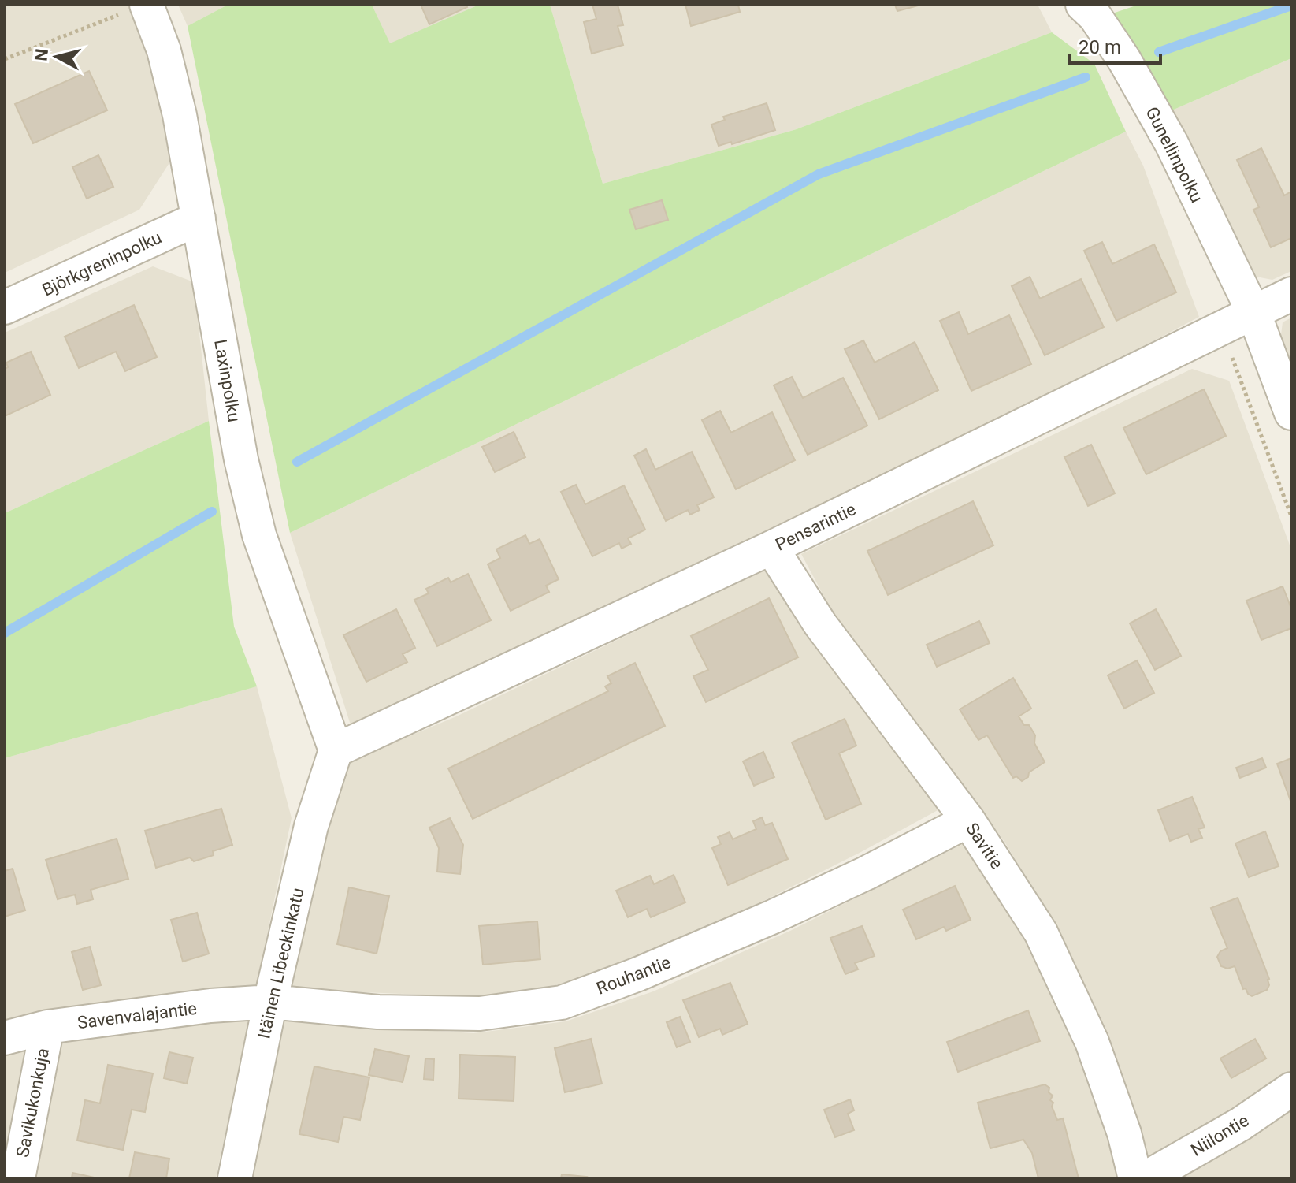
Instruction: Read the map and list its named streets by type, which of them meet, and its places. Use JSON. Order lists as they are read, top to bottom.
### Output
{
  "streets": {
    "street": [
      "Gunellinpolku",
      "Björkgreninpolku",
      "Laxinpolku",
      "Pensarintie",
      "Savitie",
      "Itäinen Libeckinkatu",
      "Rouhantie",
      "Savenvalajantie",
      "Savikukonkuja",
      "Niilontie"
    ]
  },
  "crossings": [
    ["Gunellinpolku", "Pensarintie"],
    ["Björkgreninpolku", "Laxinpolku"],
    ["Laxinpolku", "Pensarintie"],
    ["Laxinpolku", "Itäinen Libeckinkatu"],
    ["Pensarintie", "Savitie"],
    ["Pensarintie", "Itäinen Libeckinkatu"],
    ["Savitie", "Rouhantie"],
    ["Itäinen Libeckinkatu", "Rouhantie"],
    ["Itäinen Libeckinkatu", "Savenvalajantie"],
    ["Rouhantie", "Savenvalajantie"],
    ["Savenvalajantie", "Savikukonkuja"]
  ],
  "scale_bar": "20 m",
  "north": "left"
}
